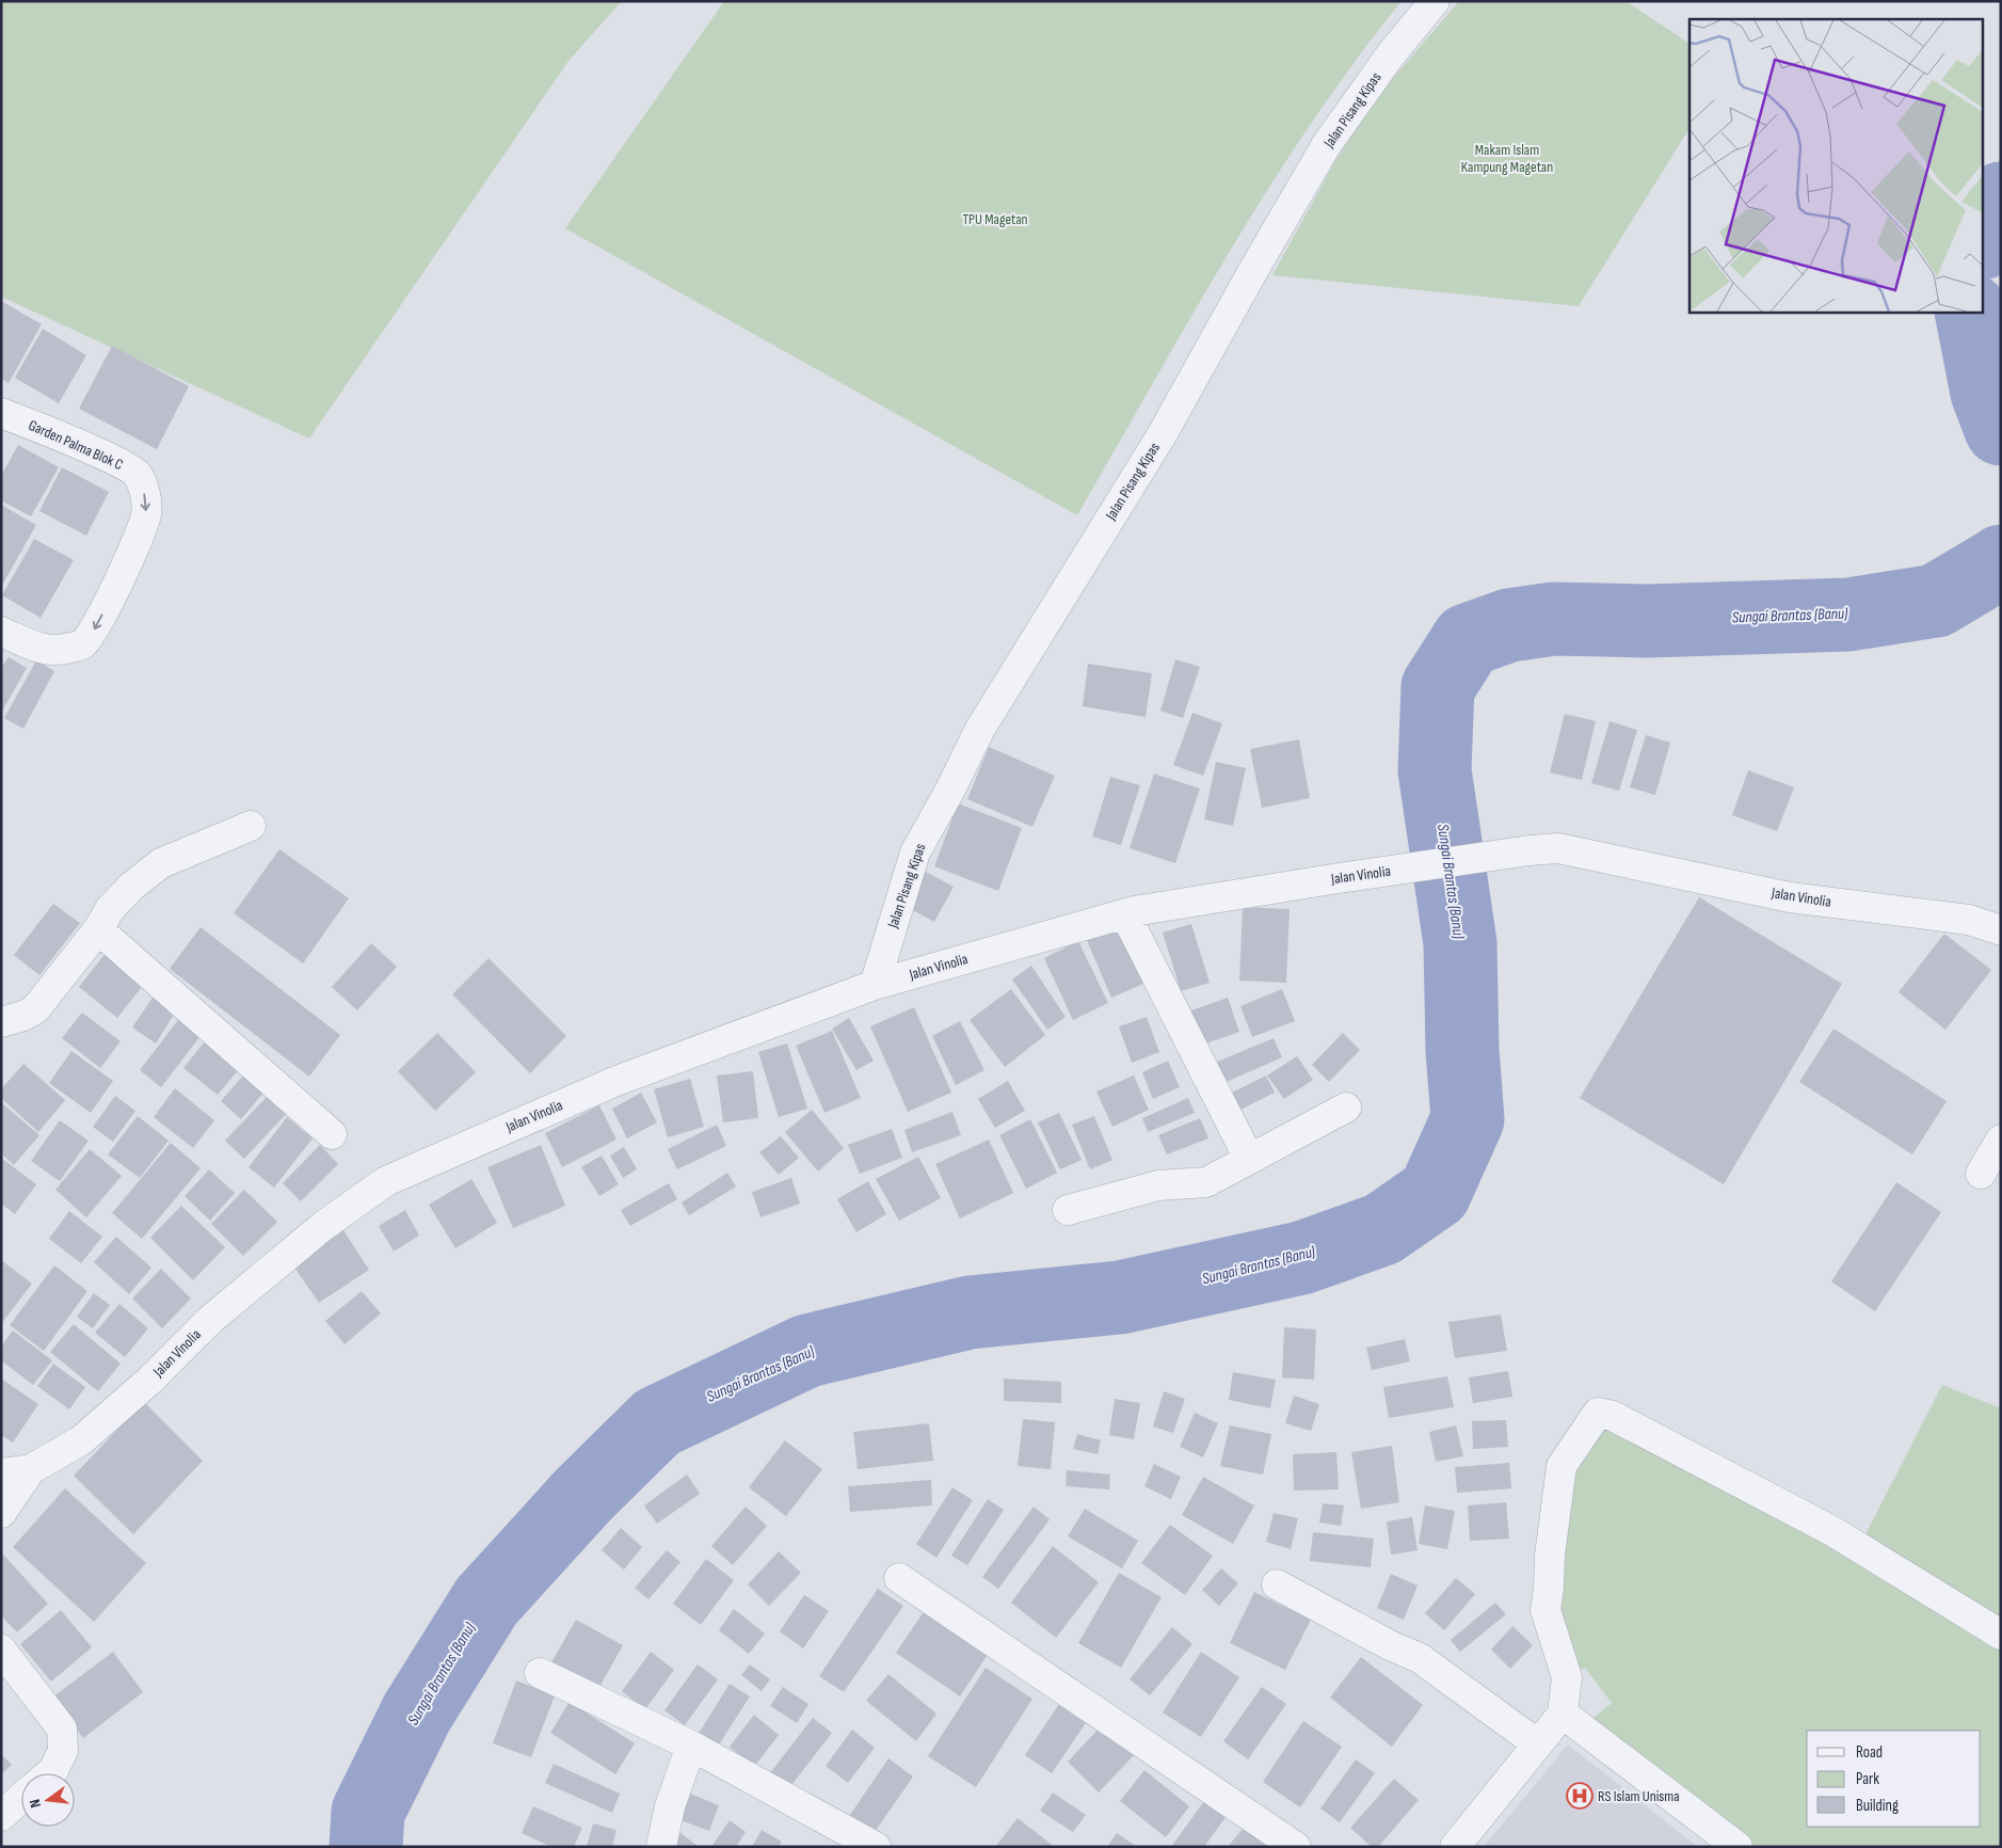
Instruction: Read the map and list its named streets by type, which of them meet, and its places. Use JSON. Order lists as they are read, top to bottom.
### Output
{
  "streets": {
    "street": ["Jalan Pisang Kipas", "Garden Palma Blok C", "Jalan Vinolia"]
  },
  "crossings": [
    ["Jalan Pisang Kipas", "Jalan Vinolia"]
  ],
  "water": ["Sungai Brantas (Banu)"],
  "parks": ["Makam Islam Kampung Magetan", "TPU Magetan"],
  "places": {
    "hospital": ["RS Islam Unisma"]
  },
  "legend": ["Road", "Park", "Building"],
  "north": "left"
}
